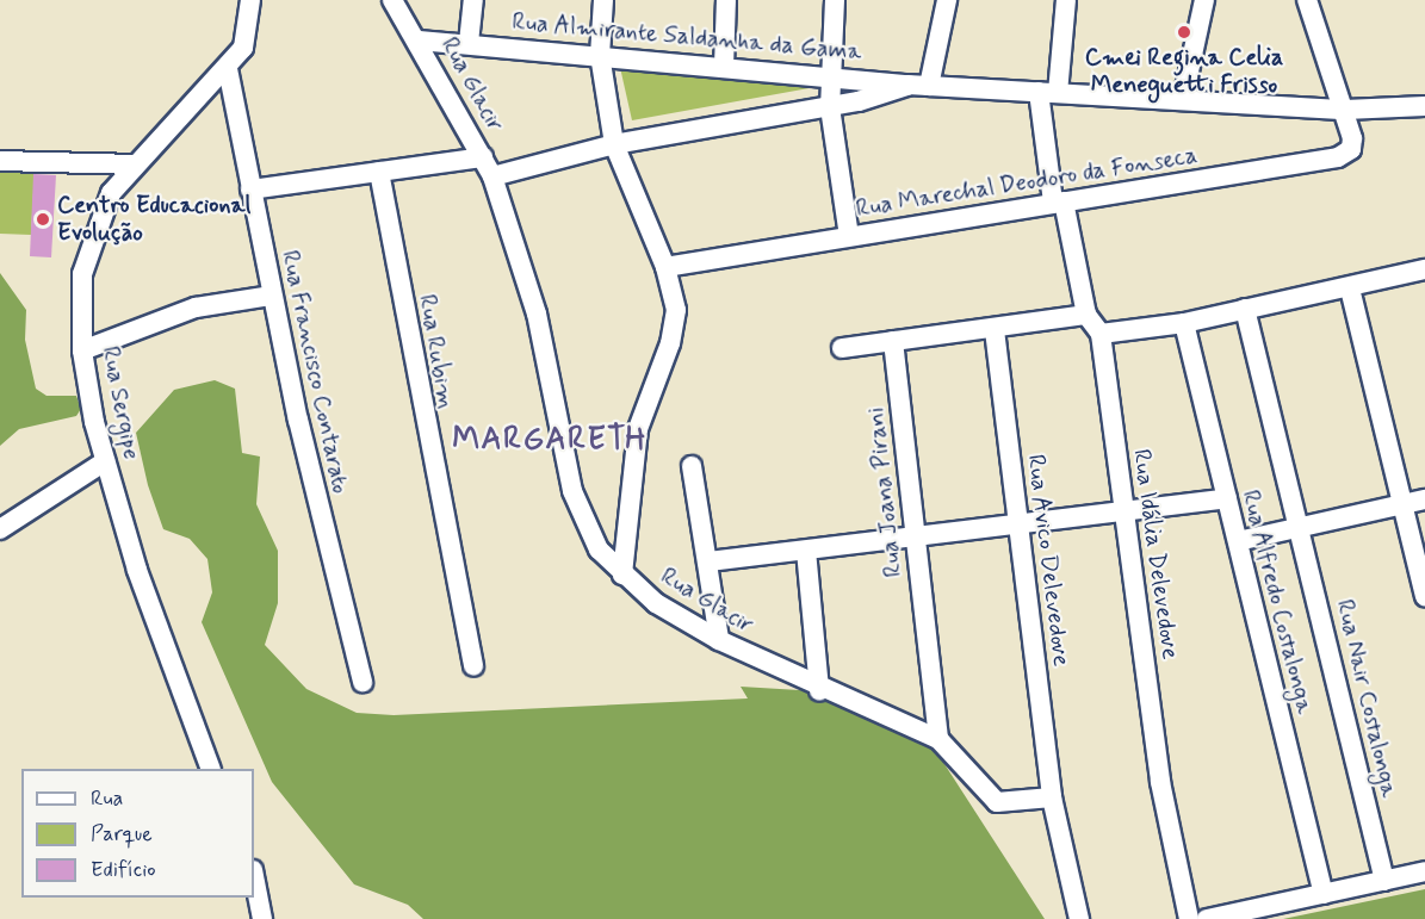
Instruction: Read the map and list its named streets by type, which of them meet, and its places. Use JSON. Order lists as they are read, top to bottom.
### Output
{
  "streets": {
    "street": [
      "Rua Almirante Saldanha da Gama",
      "Rua Glacir",
      "Rua Marechal Deodoro da Fonseca",
      "Rua Rubim",
      "Rua Francisco Contarato",
      "Rua Sergipe",
      "Rua Joana Pirani",
      "Rua Idália Delevedove",
      "Rua Avico Delevedove",
      "Rua Alfredo Costalonga",
      "Rua Nair Costalonga"
    ]
  },
  "crossings": [
    ["Rua Almirante Saldanha da Gama", "Rua Glacir"],
    ["Rua Almirante Saldanha da Gama", "Rua Marechal Deodoro da Fonseca"],
    ["Rua Glacir", "Rua Joana Pirani"],
    ["Rua Glacir", "Rua Avico Delevedove"],
    ["Rua Francisco Contarato", "Rua Sergipe"]
  ],
  "districts": ["MARGARETH"],
  "places": ["Cmei Regina Celia Meneguetti Frisso", "Centro Educacional Evolução"],
  "legend": ["Rua", "Parque", "Edifício"]
}
